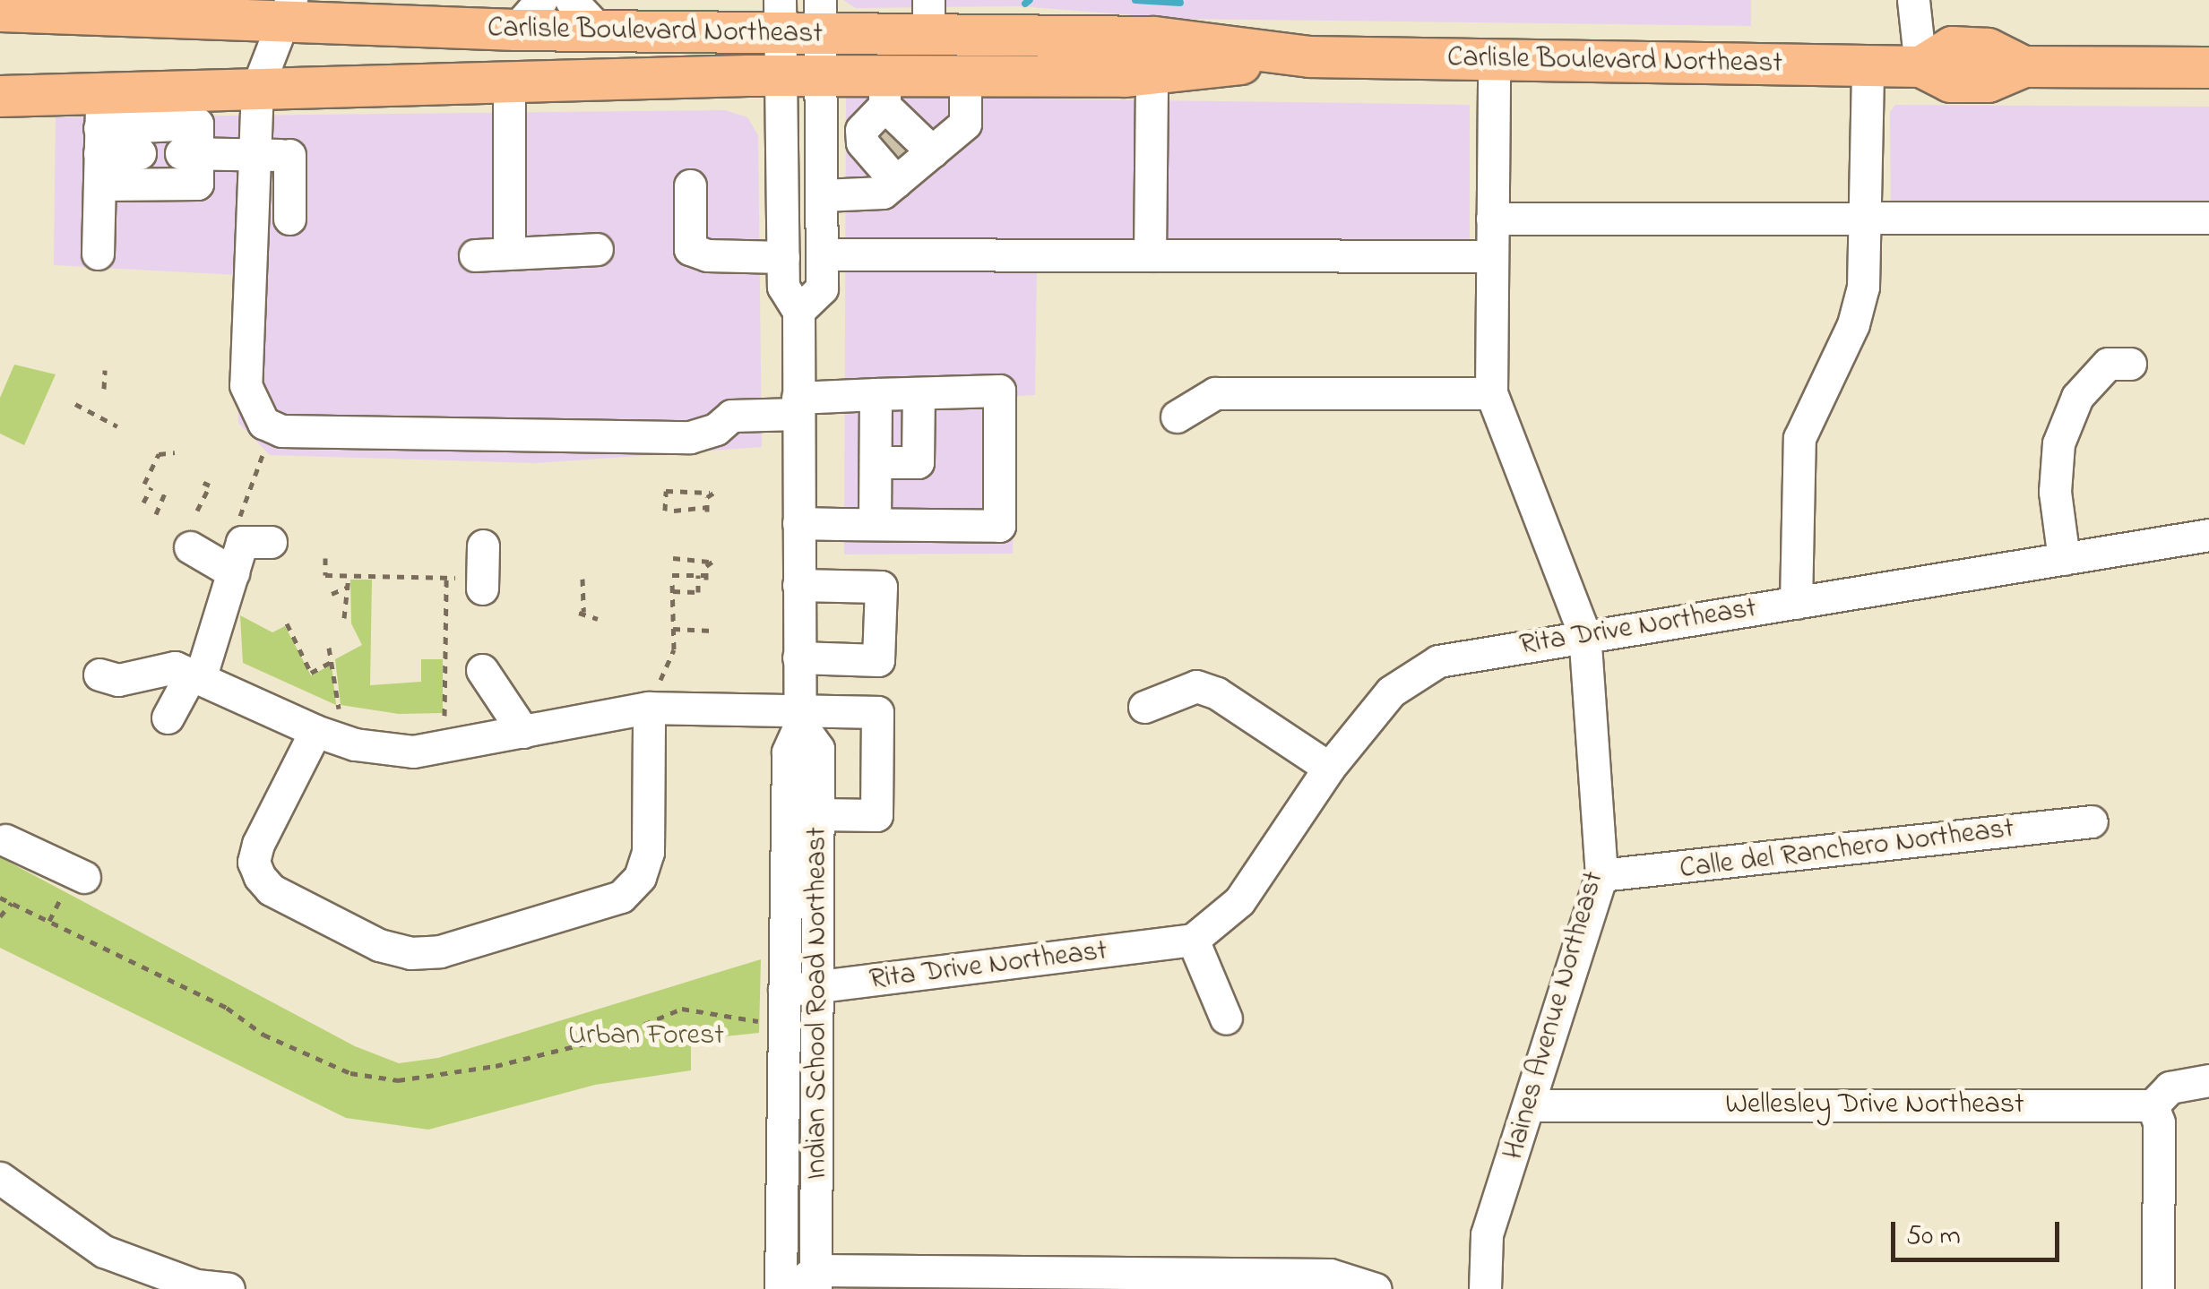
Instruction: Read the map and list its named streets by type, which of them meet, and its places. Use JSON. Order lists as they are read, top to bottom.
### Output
{
  "streets": {
    "main road": ["Carlisle Boulevard Northeast"],
    "street": [
      "Rita Drive Northeast",
      "Calle del Ranchero Northeast",
      "Indian School Road Northeast",
      "Haines Avenue Northeast",
      "Wellesley Drive Northeast"
    ]
  },
  "crossings": [
    ["Carlisle Boulevard Northeast", "Indian School Road Northeast"],
    ["Carlisle Boulevard Northeast", "Haines Avenue Northeast"],
    ["Rita Drive Northeast", "Indian School Road Northeast"],
    ["Rita Drive Northeast", "Haines Avenue Northeast"],
    ["Calle del Ranchero Northeast", "Haines Avenue Northeast"],
    ["Haines Avenue Northeast", "Wellesley Drive Northeast"]
  ],
  "parks": ["Urban Forest"],
  "scale_bar": "50 m"
}
